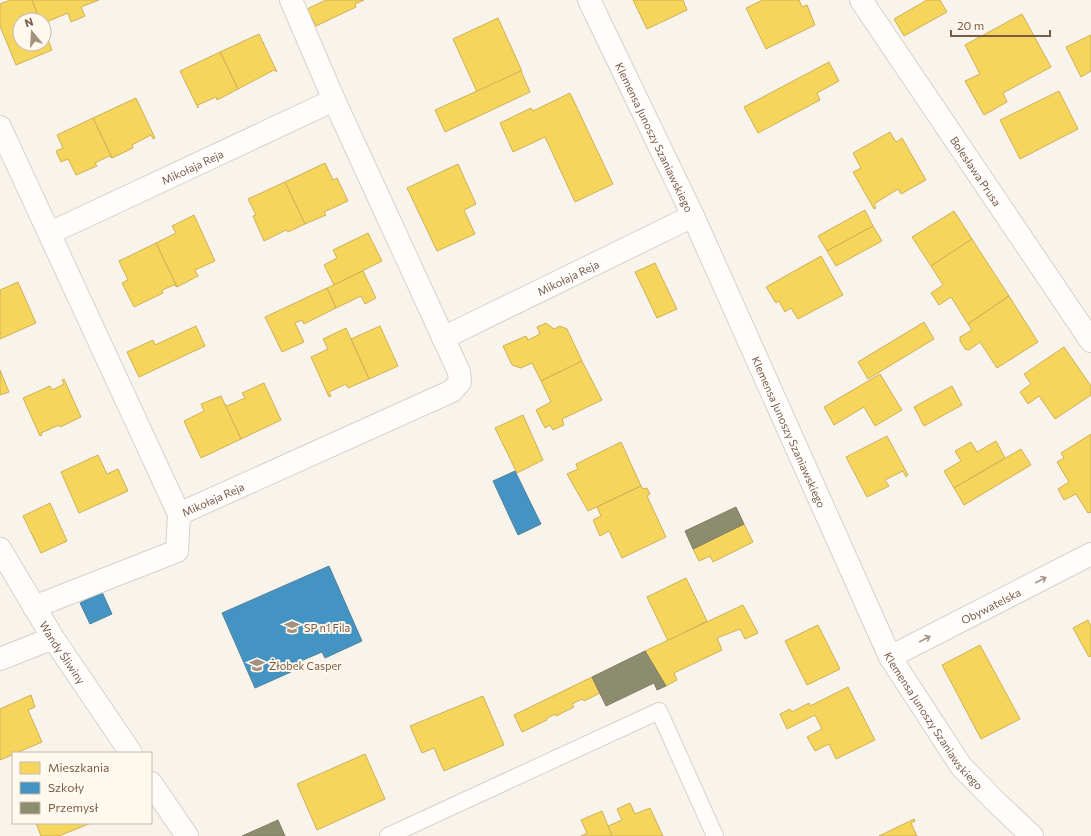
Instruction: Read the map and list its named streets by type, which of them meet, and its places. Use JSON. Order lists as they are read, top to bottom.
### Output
{
  "streets": {
    "street": [
      "Klemensa Junoszy Szaniawskiego",
      "Mikołaja Reja",
      "Bolesława Prusa",
      "Obywatelska",
      "Wandy Śliwiny"
    ]
  },
  "crossings": [
    ["Klemensa Junoszy Szaniawskiego", "Mikołaja Reja"],
    ["Klemensa Junoszy Szaniawskiego", "Obywatelska"]
  ],
  "one_way": ["Obywatelska"],
  "places": {
    "school or university": ["SP n1 Fila", "Żłobek Casper"]
  },
  "legend": ["Mieszkania", "Szkoły", "Przemysł"],
  "scale_bar": "20 m",
  "north": "top"
}
